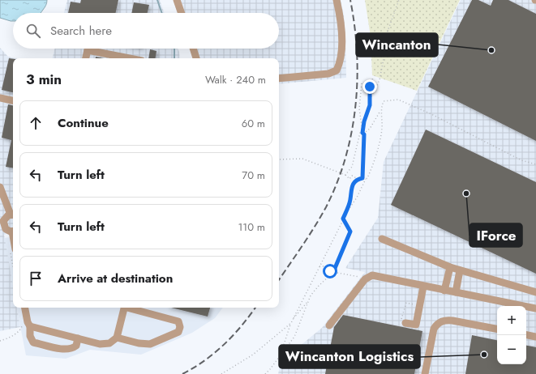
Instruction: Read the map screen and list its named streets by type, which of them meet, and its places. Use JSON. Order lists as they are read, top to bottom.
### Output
{
  "places": ["Wincanton", "IForce", "Wincanton Logistics"],
  "page": {
    "search": "Search here",
    "heading": ["3 min", "Walk · 240 m"],
    "list": [
      ["Continue", "60 m"],
      ["Turn left", "70 m"],
      ["Turn left", "110 m"],
      "Arrive at destination"
    ],
    "map_buttons": ["+", "−"]
  }
}
